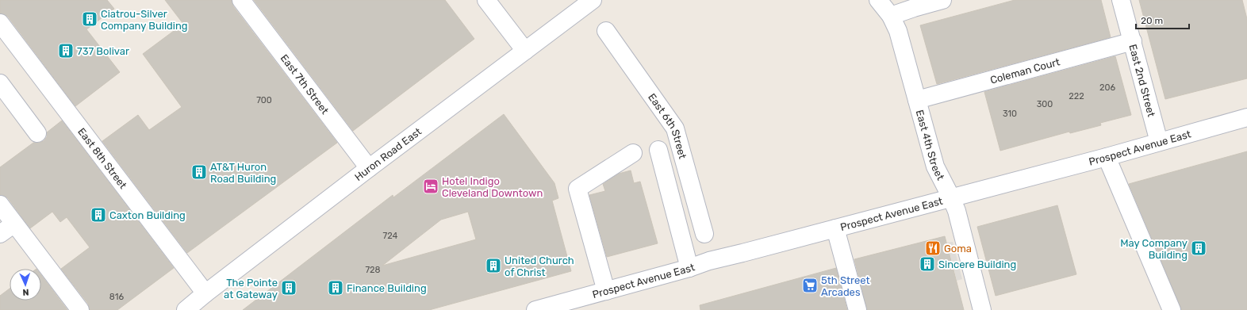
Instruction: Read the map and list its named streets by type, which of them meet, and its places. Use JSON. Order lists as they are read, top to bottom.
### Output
{
  "streets": {
    "street": [
      "Coleman Court",
      "East 2nd Street",
      "East 7th Street",
      "East 6th Street",
      "East 4th Street",
      "Prospect Avenue East",
      "Huron Road East",
      "East 8th Street"
    ]
  },
  "crossings": [
    ["Coleman Court", "East 2nd Street"],
    ["Coleman Court", "East 4th Street"],
    ["East 2nd Street", "Prospect Avenue East"],
    ["East 7th Street", "Huron Road East"],
    ["East 4th Street", "Prospect Avenue East"],
    ["Huron Road East", "East 8th Street"]
  ],
  "places": {
    "building": [
      "Ciatrou-Silver Company Building",
      "737 Bolivar",
      "AT&T Huron Road Building",
      "Caxton Building",
      "May Company Building",
      "Sincere Building",
      "United Church of Christ",
      "The Pointe at Gateway",
      "Finance Building"
    ],
    "hotel": ["Hotel Indigo Cleveland Downtown"],
    "restaurant": ["Goma"],
    "supermarket": ["5th Street Arcades"]
  },
  "house_numbers": [
    "206",
    "222",
    "700",
    "300",
    "310",
    "724",
    "728",
    "816"
  ],
  "scale_bar": "20 m",
  "north": "bottom"
}
